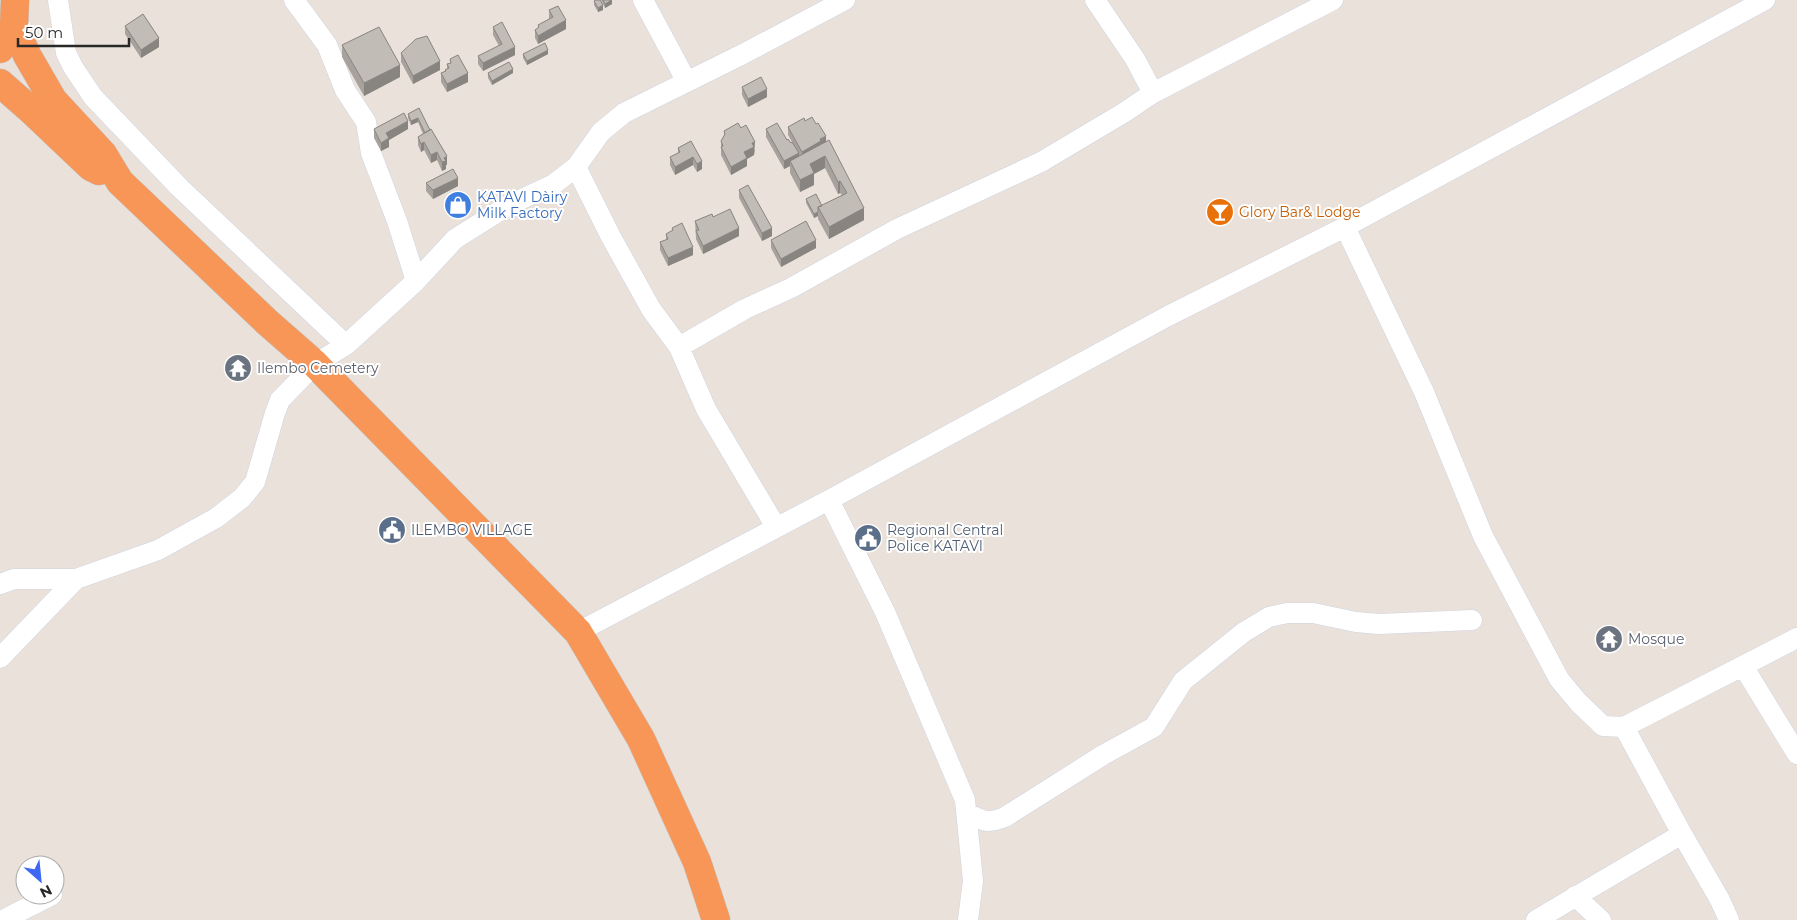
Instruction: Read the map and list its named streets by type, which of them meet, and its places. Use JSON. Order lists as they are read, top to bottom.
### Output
{
  "places": {
    "shop": ["KATAVI Dàiry Milk Factory"],
    "bar": ["Glory Bar& Lodge"],
    "temple": ["Ilembo Cemetery", "Mosque"],
    "public building": ["ILEMBO VILLAGE", "Regional Central Police KATAVI"]
  },
  "scale_bar": "50 m",
  "north": "bottom right"
}
